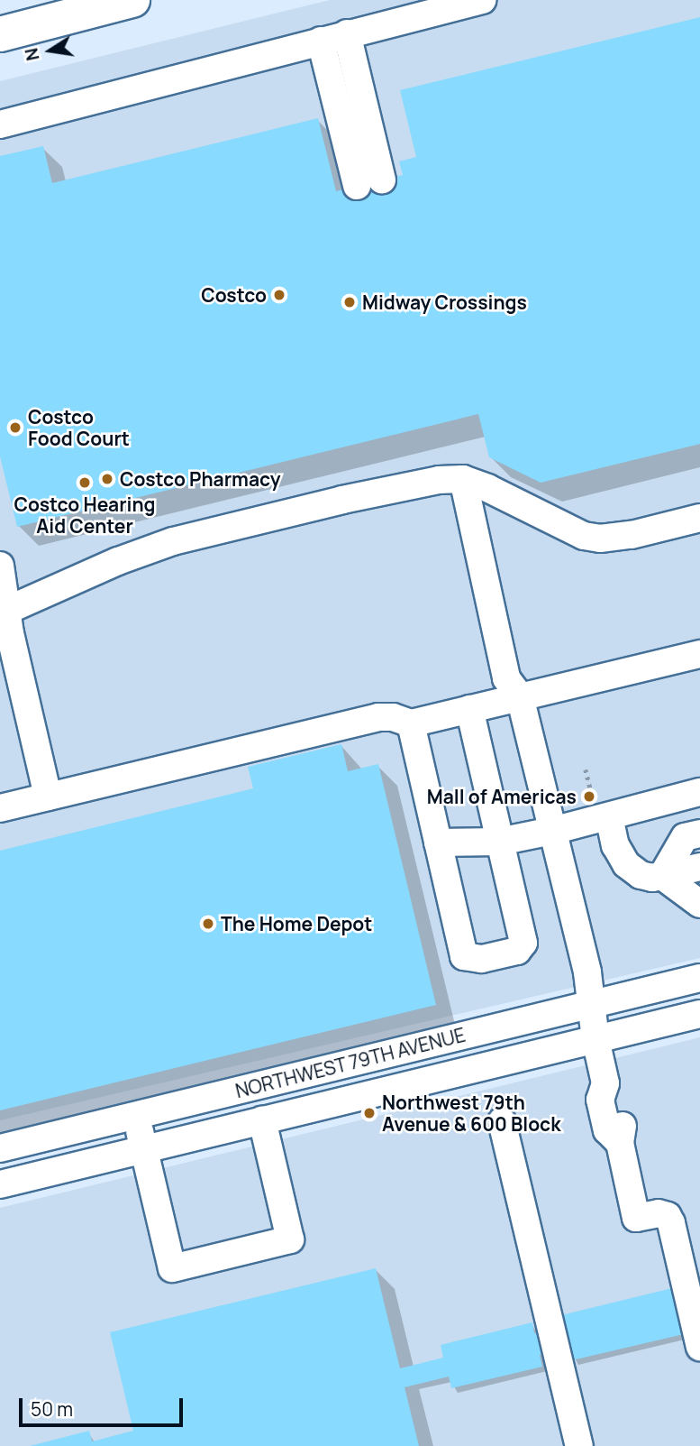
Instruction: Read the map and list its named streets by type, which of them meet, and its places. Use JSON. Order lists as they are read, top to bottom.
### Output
{
  "streets": {
    "street": ["NORTHWEST 79TH AVENUE"]
  },
  "places": [
    "Costco",
    "Midway Crossings",
    "Costco Food Court",
    "Costco Pharmacy",
    "Costco Hearing Aid Center",
    "Mall of Americas",
    "The Home Depot",
    "Northwest 79th Avenue & 600 Block"
  ],
  "scale_bar": "50 m",
  "north": "left"
}
